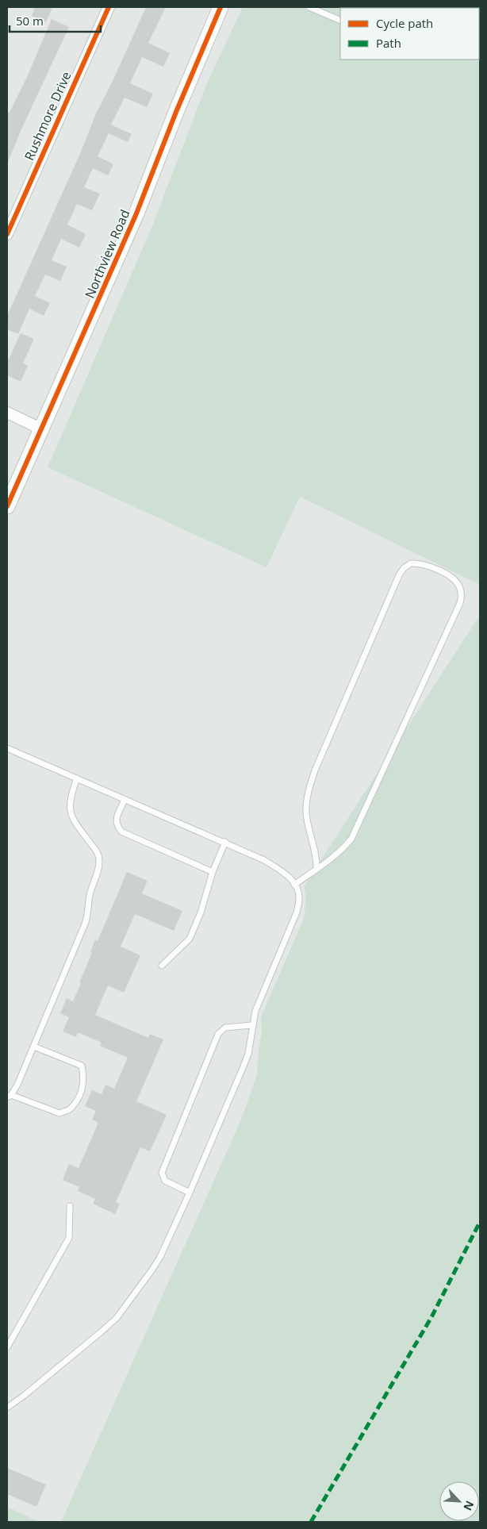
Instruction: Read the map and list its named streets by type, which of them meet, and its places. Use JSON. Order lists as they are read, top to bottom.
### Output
{
  "streets": {
    "street": ["Rushmore Drive", "Northview Road"]
  },
  "legend": ["Cycle path", "Path"],
  "scale_bar": "50 m",
  "north": "bottom right"
}
